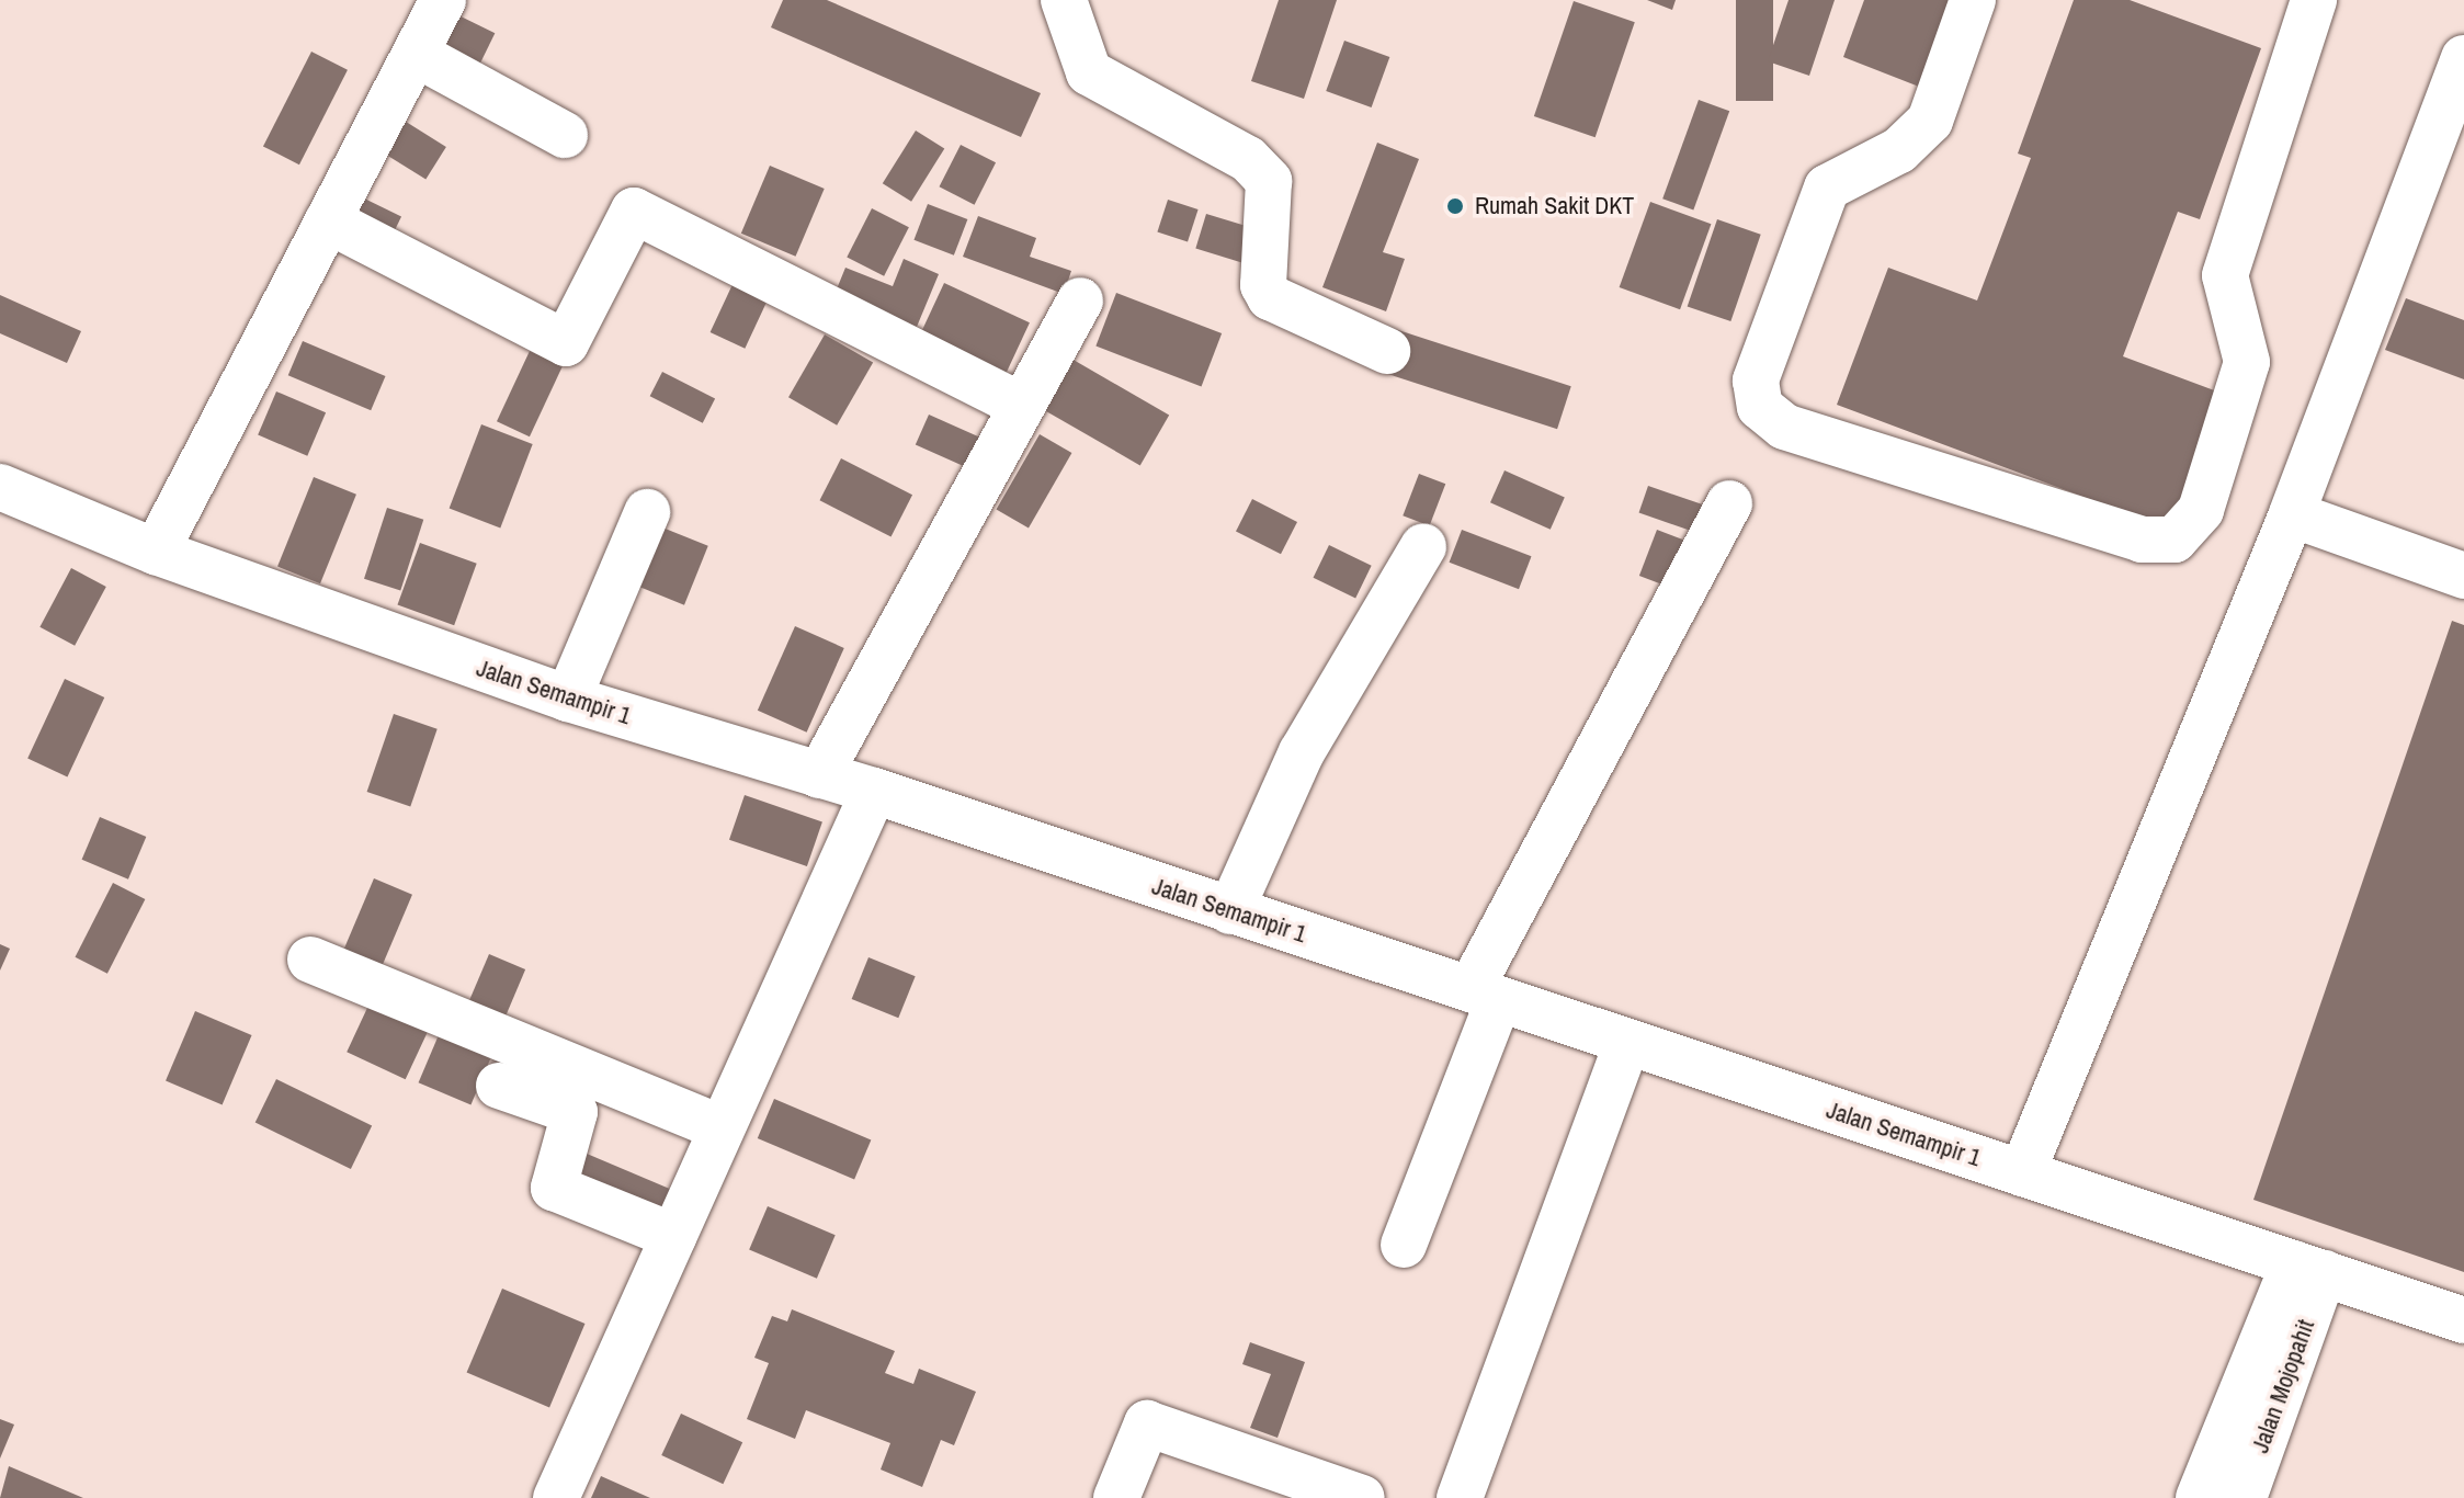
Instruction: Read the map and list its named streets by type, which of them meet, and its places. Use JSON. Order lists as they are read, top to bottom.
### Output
{
  "streets": {
    "street": ["Jalan Semampir 1", "Jalan Mojopahit"]
  },
  "crossings": [
    ["Jalan Semampir 1", "Jalan Mojopahit"]
  ],
  "places": ["Rumah Sakit DKT"]
}
